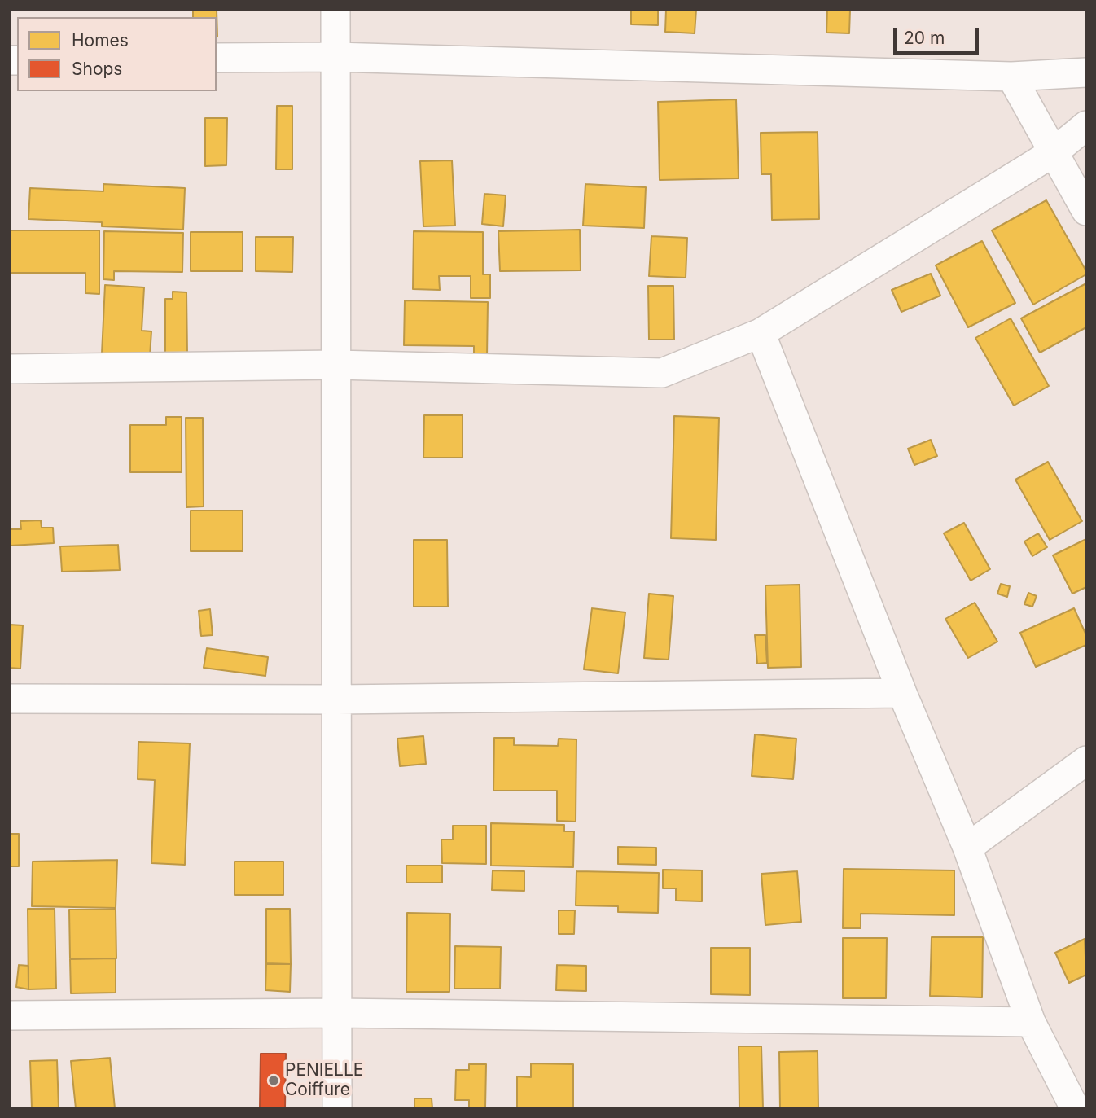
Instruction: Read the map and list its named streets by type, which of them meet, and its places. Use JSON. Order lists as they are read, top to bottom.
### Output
{
  "places": ["PENIELLE Coiffure"],
  "legend": ["Homes", "Shops"],
  "scale_bar": "20 m"
}
